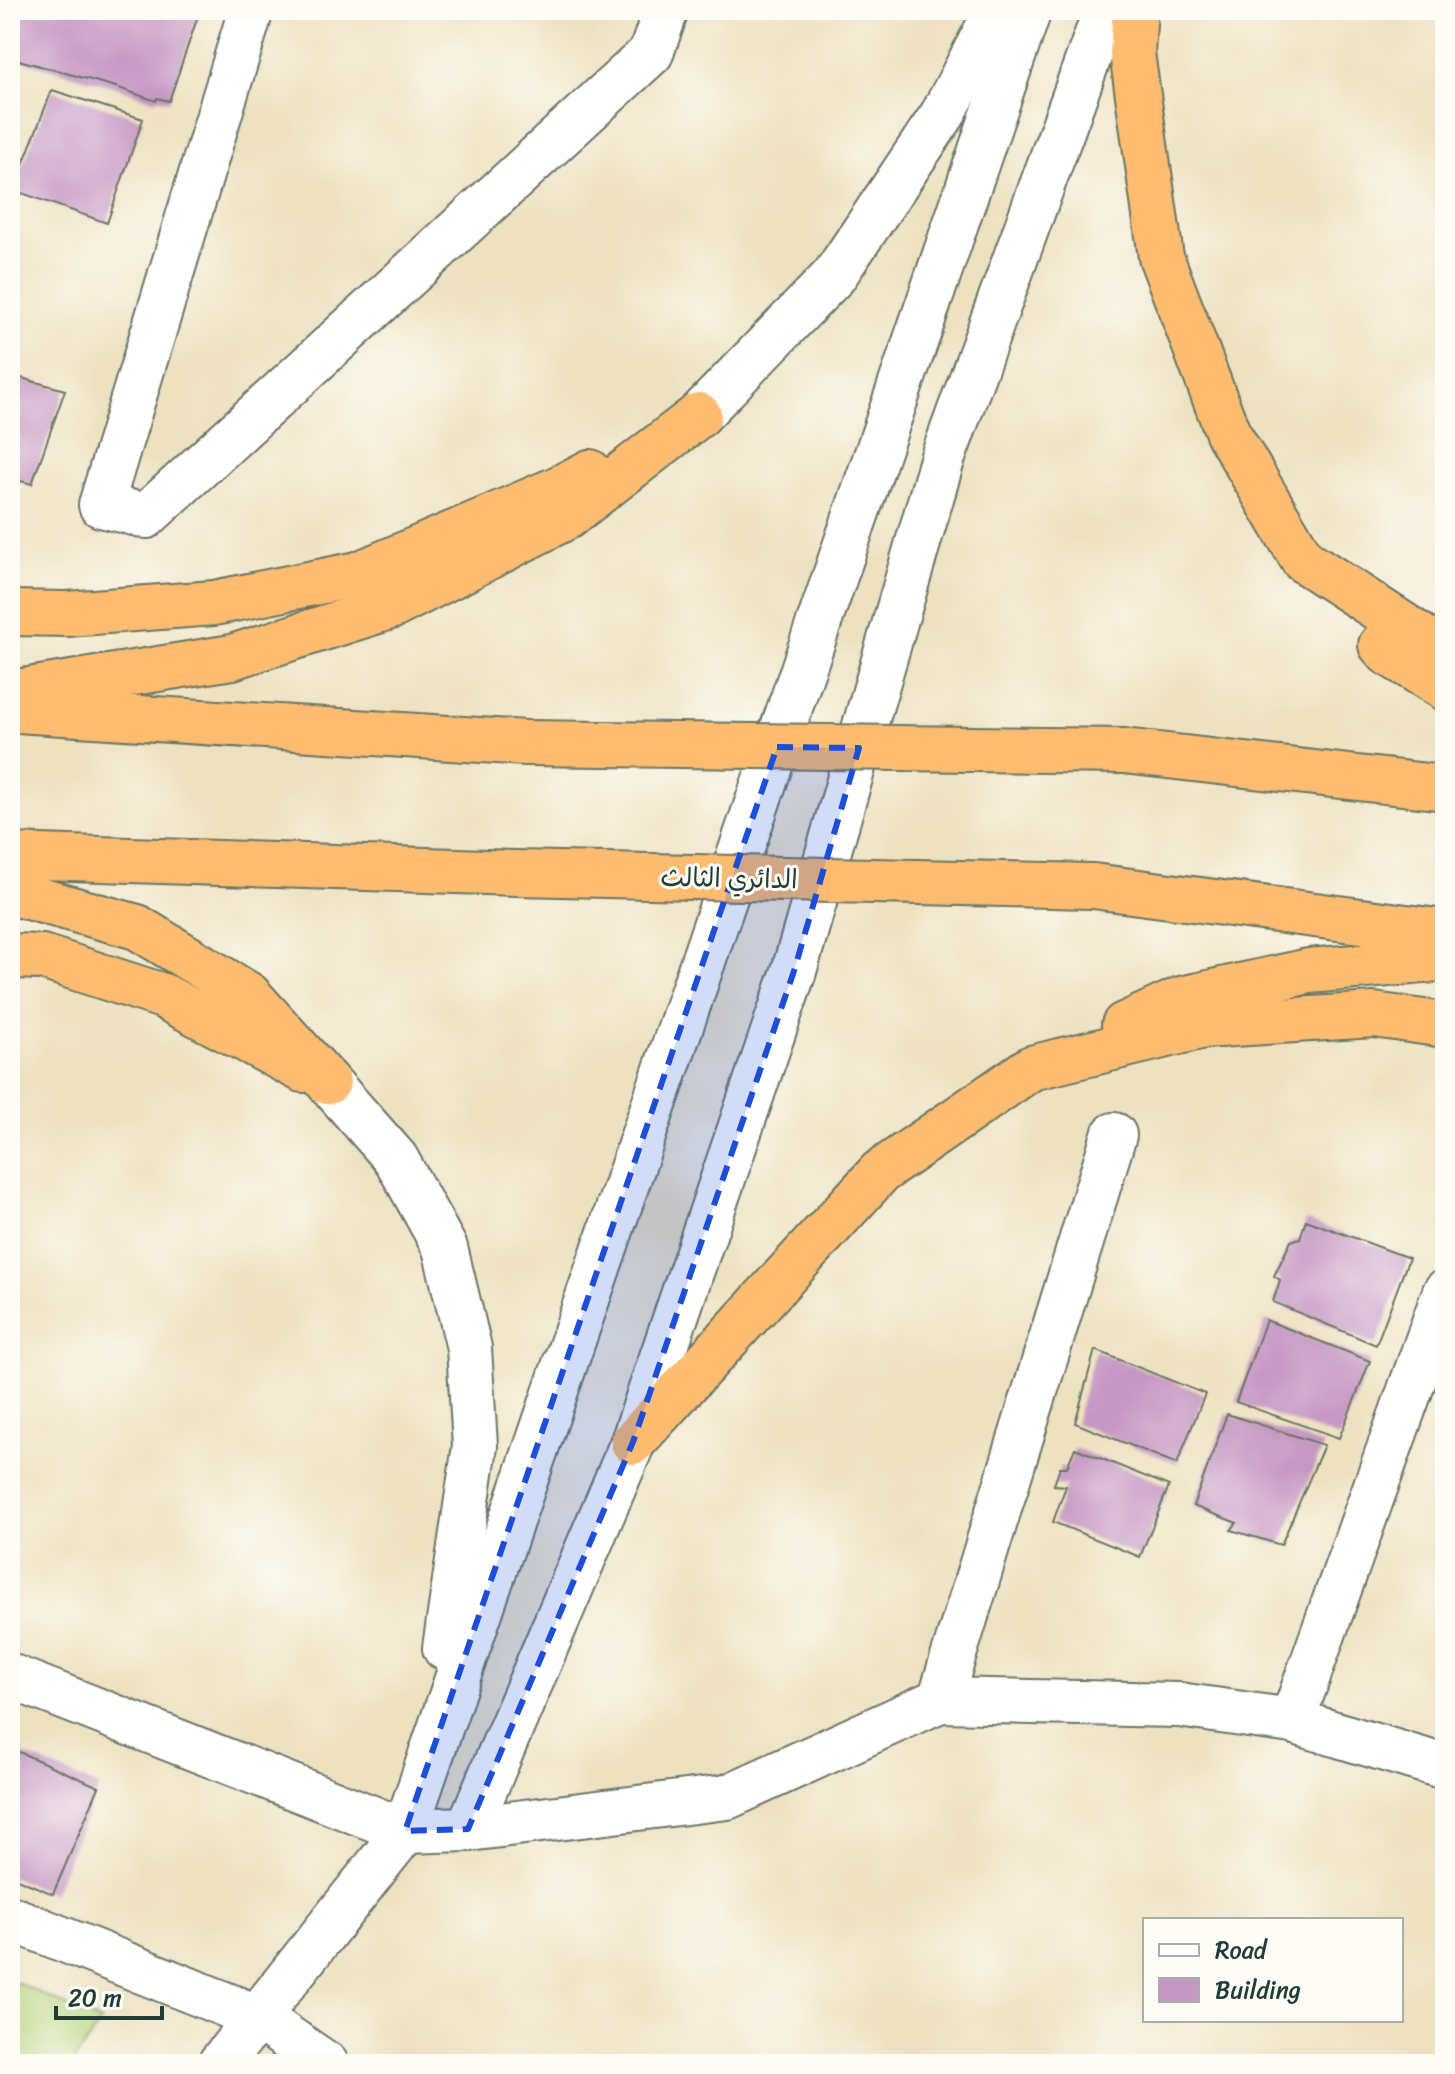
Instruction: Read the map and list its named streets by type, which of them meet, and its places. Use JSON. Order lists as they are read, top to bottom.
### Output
{
  "streets": {
    "highway": ["الدائري الثالث"]
  },
  "legend": ["Road", "Building"],
  "scale_bar": "20 m"
}
